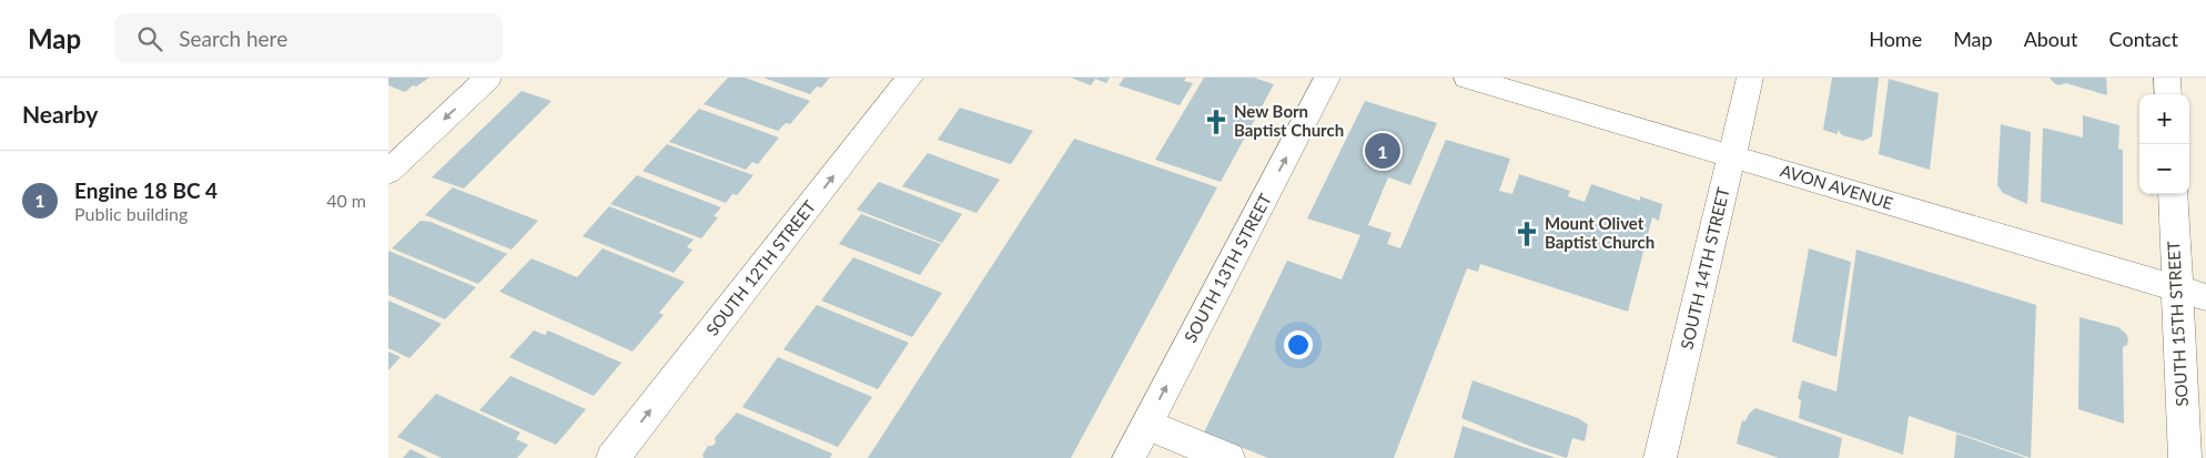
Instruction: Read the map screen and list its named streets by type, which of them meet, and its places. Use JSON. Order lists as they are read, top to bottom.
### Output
{
  "streets": {
    "street": [
      "AVON AVENUE",
      "SOUTH 12TH STREET",
      "SOUTH 13TH STREET",
      "SOUTH 14TH STREET",
      "SOUTH 15TH STREET"
    ]
  },
  "crossings": [
    ["AVON AVENUE", "SOUTH 14TH STREET"],
    ["AVON AVENUE", "SOUTH 15TH STREET"]
  ],
  "one_way": ["SOUTH 12TH STREET", "SOUTH 13TH STREET"],
  "places": {
    "church": ["New Born Baptist Church", "Mount Olivet Baptist Church"]
  },
  "page": {
    "header": "Map",
    "search": "Search here",
    "nav": [
      "Home",
      "Map",
      "About",
      "Contact"
    ],
    "heading": "Nearby",
    "map_buttons": ["+", "−"],
    "pins": "1",
    "list": [
      {
        "mark": "1",
        "name": "Engine 18 BC 4",
        "note": "Public building",
        "value": "40 m"
      }
    ]
  }
}
